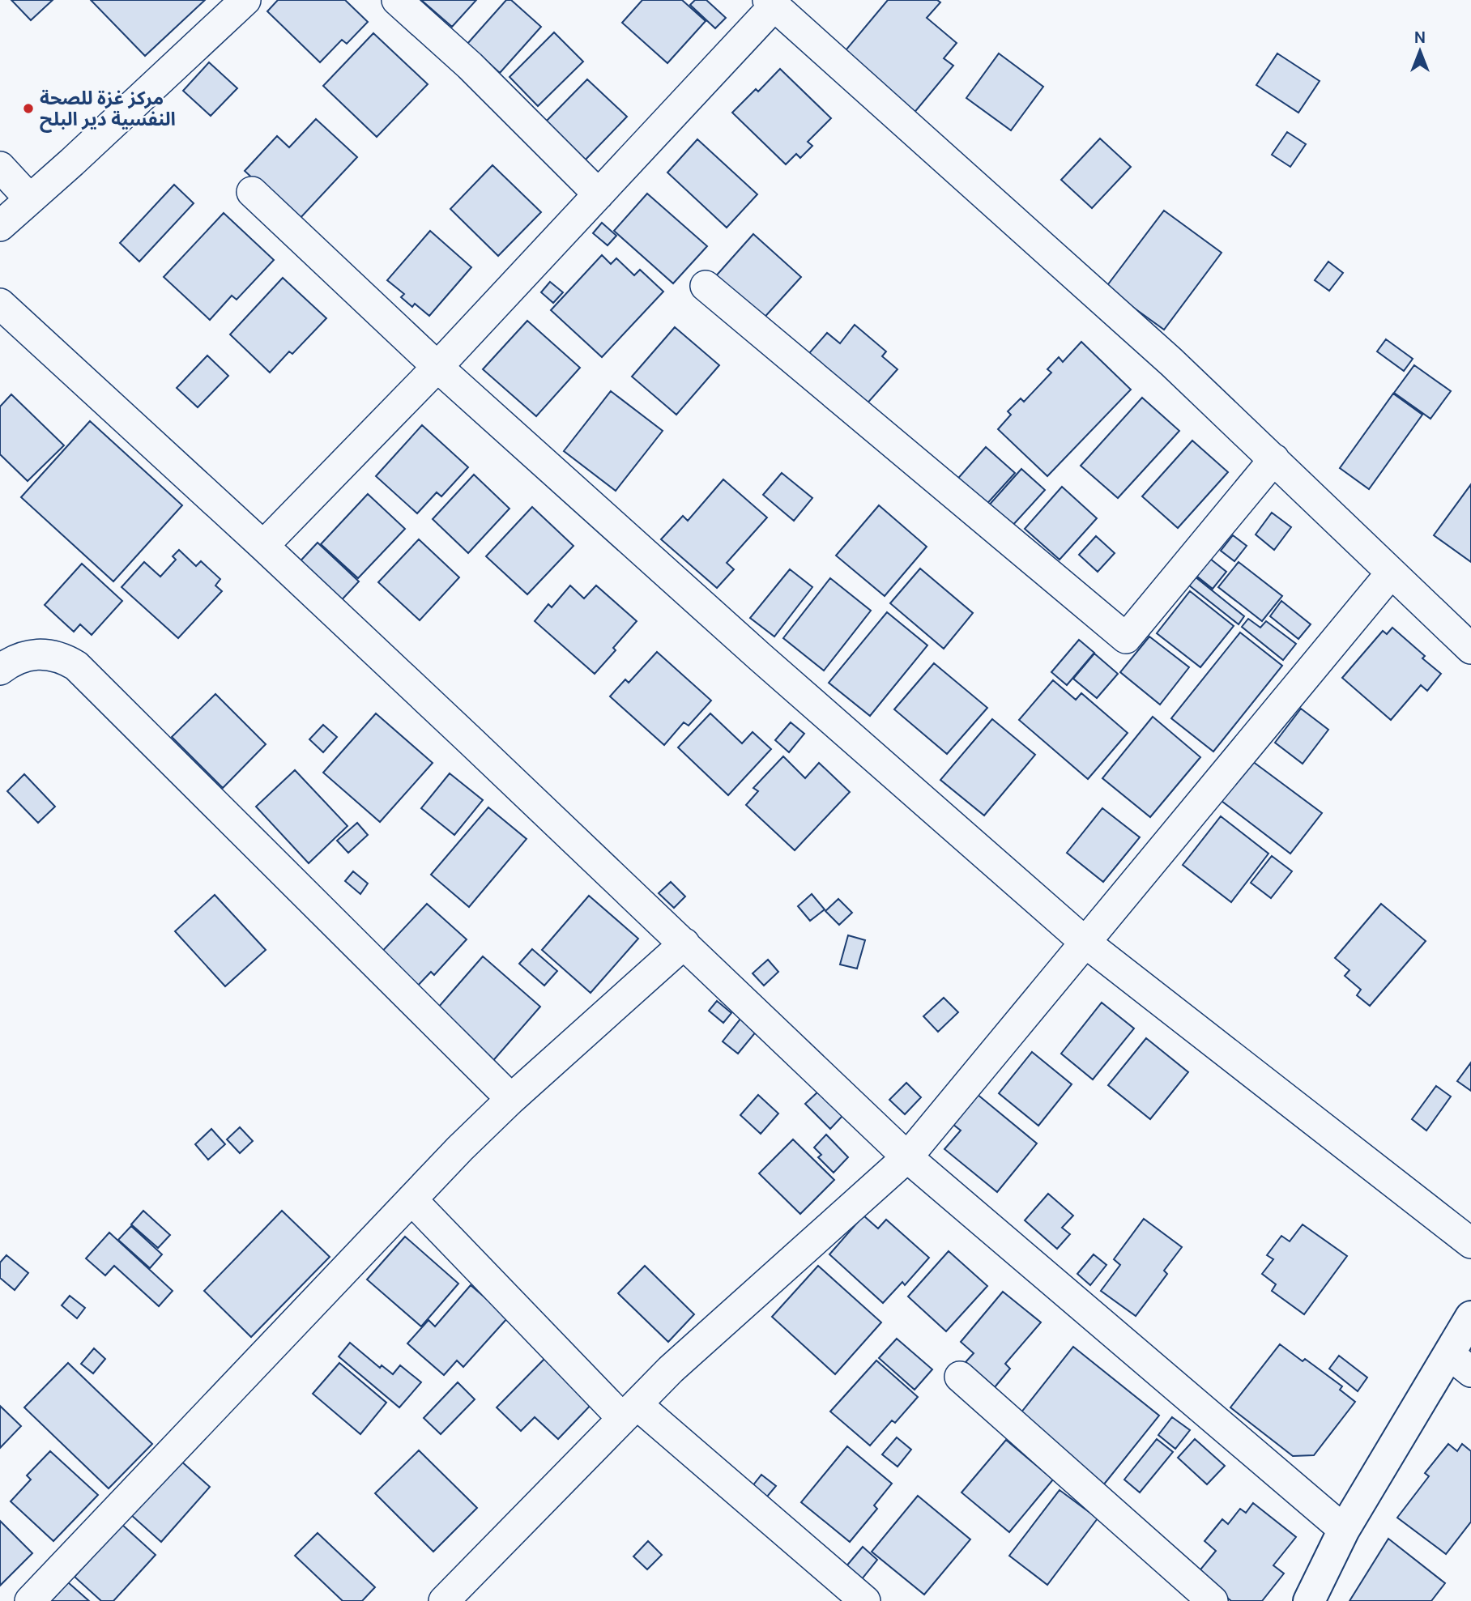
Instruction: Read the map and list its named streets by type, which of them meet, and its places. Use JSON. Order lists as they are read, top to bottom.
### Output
{
  "places": ["مركز غزة للصحة النفسية دير البلح"],
  "north": "top"
}
